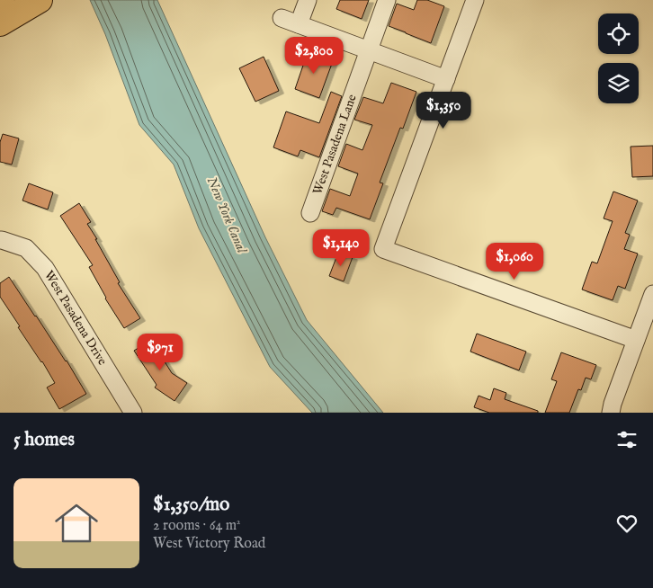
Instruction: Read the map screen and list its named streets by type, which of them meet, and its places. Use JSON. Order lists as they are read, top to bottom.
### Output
{
  "streets": {
    "street": ["West Pasadena Lane", "West Pasadena Drive"]
  },
  "water": ["New York Canal"],
  "page": {
    "price": [
      "$2,800",
      "$1,350",
      "$1,140",
      "$1,060",
      "$971"
    ],
    "heading": "5 homes",
    "list": [
      {
        "name": "$1,350/mo",
        "note": "2 rooms · 64 m² · West Victory Road"
      }
    ]
  }
}
